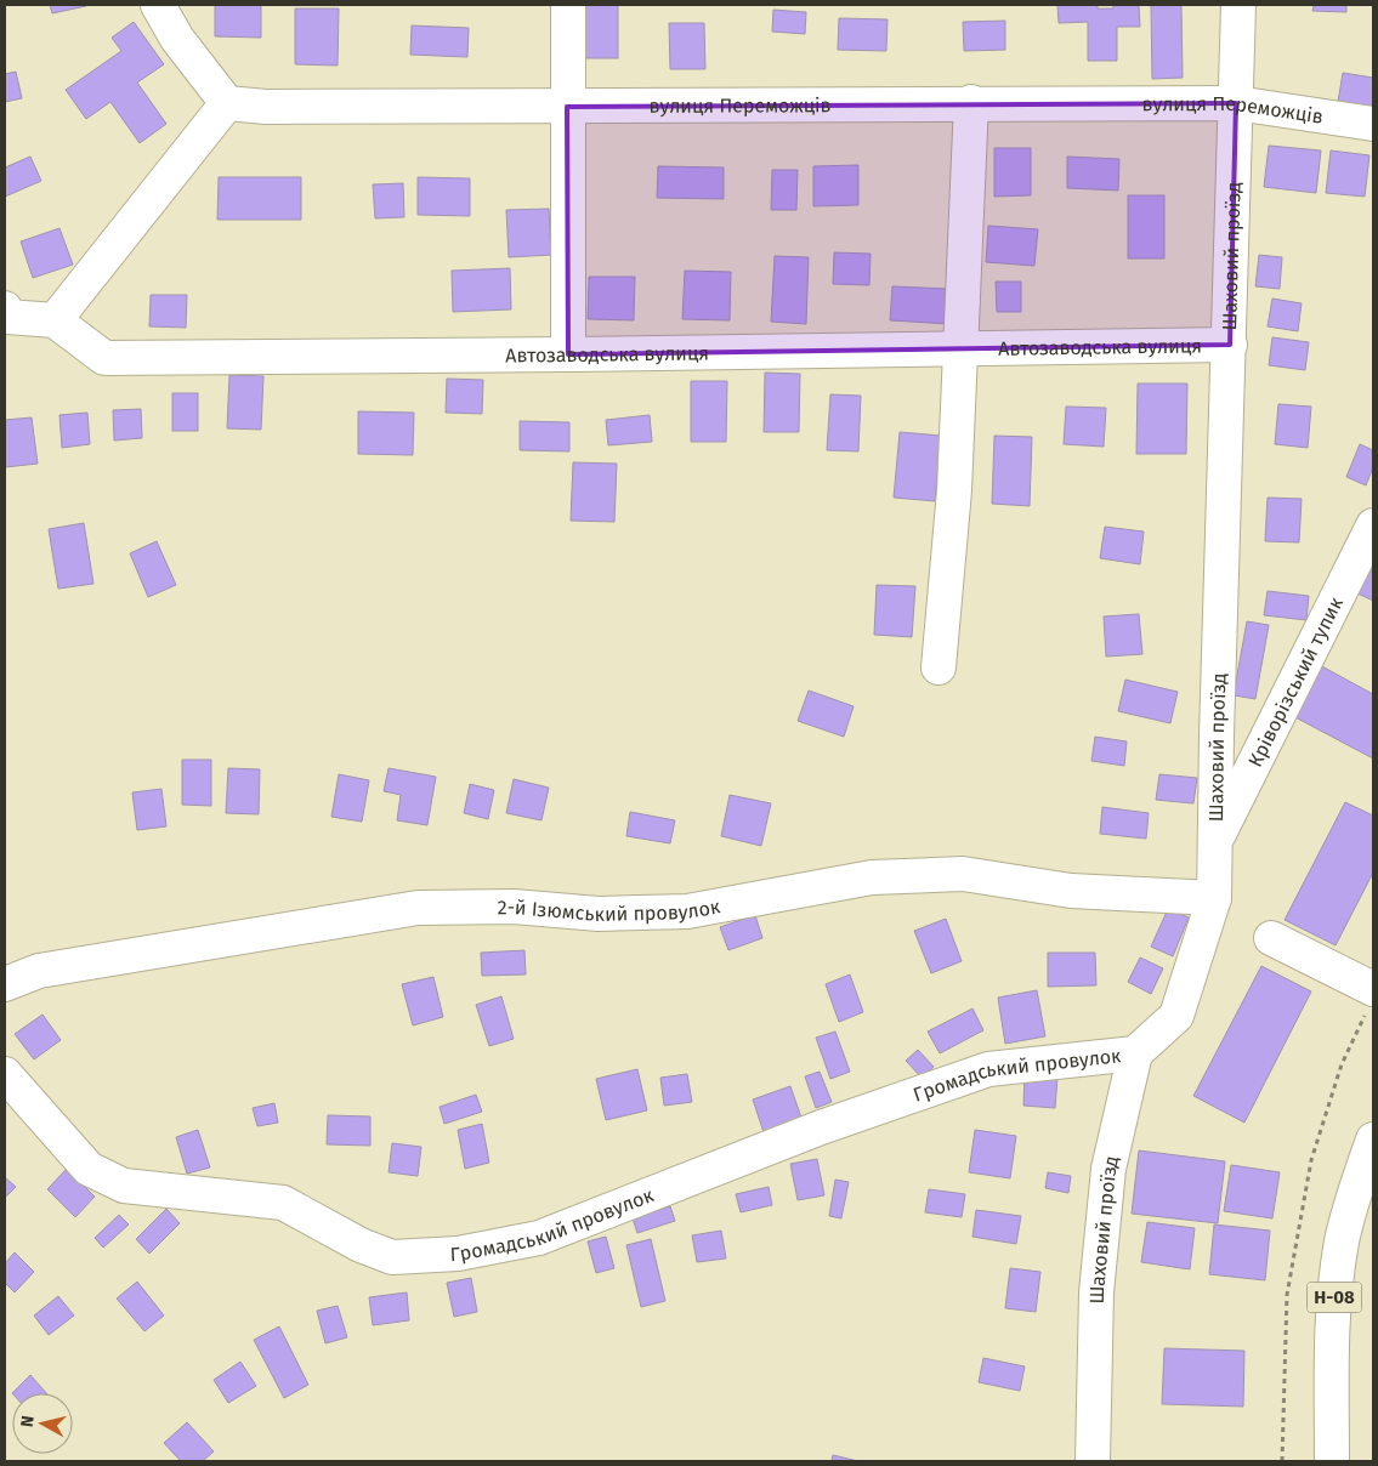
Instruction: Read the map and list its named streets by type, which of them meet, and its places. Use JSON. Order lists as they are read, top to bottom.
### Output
{
  "streets": {
    "street": [
      "вулиця Переможців",
      "Шаховий проїзд",
      "Автозаводська вулиця",
      "Кріворізський тупик",
      "2-й Ізюмський провулок",
      "Громадський провулок",
      "Н-08"
    ]
  },
  "crossings": [
    ["вулиця Переможців", "Шаховий проїзд"],
    ["Шаховий проїзд", "Автозаводська вулиця"],
    ["Шаховий проїзд", "Кріворізський тупик"],
    ["Шаховий проїзд", "2-й Ізюмський провулок"],
    ["Шаховий проїзд", "Громадський провулок"]
  ],
  "north": "left"
}
